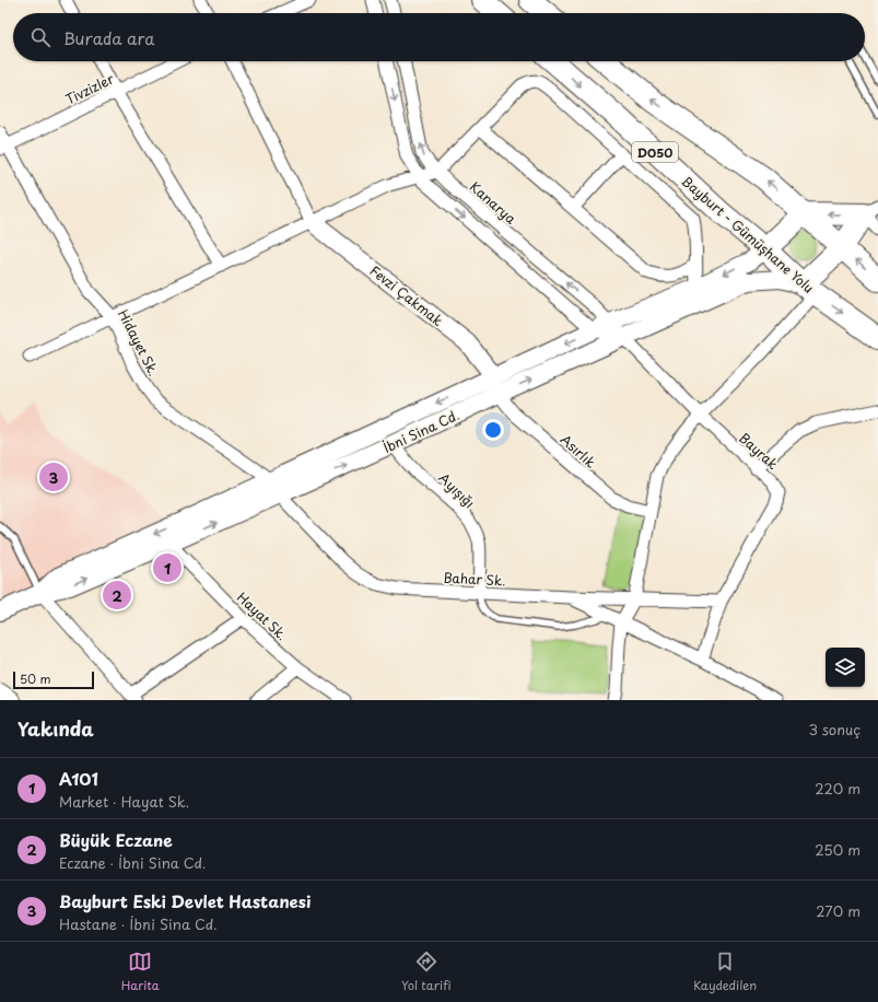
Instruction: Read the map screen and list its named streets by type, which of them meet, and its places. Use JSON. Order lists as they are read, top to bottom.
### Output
{
  "streets": {
    "highway": ["D050", "Bayburt - Gümüşhane Yolu"],
    "main road": ["Fevzi Çakmak", "İbni Sina Cd."],
    "street": [
      "Tivzizler",
      "Kanarya",
      "Hidayet Sk.",
      "Asırlık",
      "Bayrak",
      "Ayışığı",
      "Bahar Sk.",
      "Hayat Sk."
    ]
  },
  "crossings": [
    ["Tivzizler", "Hidayet Sk."],
    ["Kanarya", "İbni Sina Cd."],
    ["Kanarya", "Bayrak"],
    ["Bayburt - Gümüşhane Yolu", "İbni Sina Cd."],
    ["Fevzi Çakmak", "İbni Sina Cd."],
    ["Hidayet Sk.", "İbni Sina Cd."],
    ["Hidayet Sk.", "Bahar Sk."],
    ["İbni Sina Cd.", "Asırlık"],
    ["İbni Sina Cd.", "Bayrak"],
    ["İbni Sina Cd.", "Ayışığı"],
    ["İbni Sina Cd.", "Bahar Sk."],
    ["İbni Sina Cd.", "Hayat Sk."],
    ["Bayrak", "Bahar Sk."],
    ["Ayışığı", "Bahar Sk."]
  ],
  "scale_bar": "50 m",
  "page": {
    "search": "Burada ara",
    "pins": ["3", "1", "2"],
    "scale": "50 m",
    "heading": ["Yakında", "3 sonuç"],
    "list": [
      {
        "mark": "1",
        "name": "A101",
        "note": "Market · Hayat Sk.",
        "value": "220 m"
      },
      {
        "mark": "2",
        "name": "Büyük Eczane",
        "note": "Eczane · İbni Sina Cd.",
        "value": "250 m"
      },
      {
        "mark": "3",
        "name": "Bayburt Eski Devlet Hastanesi",
        "note": "Hastane · İbni Sina Cd.",
        "value": "270 m"
      }
    ],
    "nav": ["Harita", "Yol tarifi", "Kaydedilen"]
  }
}
